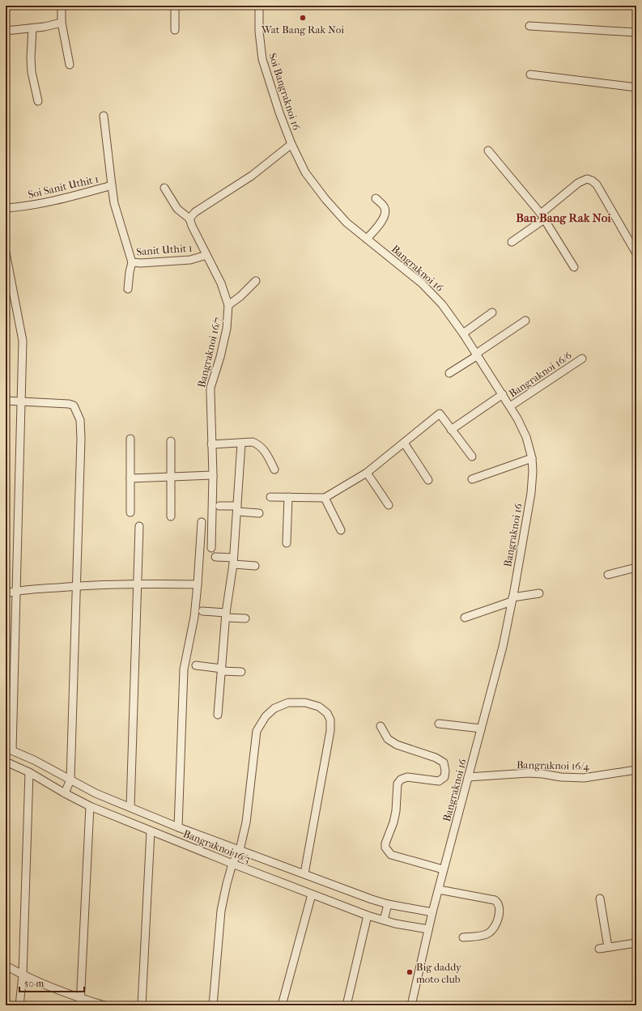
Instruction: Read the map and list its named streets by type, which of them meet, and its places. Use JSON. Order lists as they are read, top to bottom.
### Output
{
  "streets": {
    "street": [
      "Soi Bangraknoi 16",
      "Soi Sanit Uthit 1",
      "Sanit Uthit 1",
      "Bangraknoi 16",
      "Bangraknoi 16/7",
      "Bangraknoi 16/6",
      "Bangraknoi 16/4",
      "Bangraknoi 16/3"
    ]
  },
  "crossings": [
    ["Soi Bangraknoi 16", "Bangraknoi 16"],
    ["Soi Sanit Uthit 1", "Sanit Uthit 1"],
    ["Sanit Uthit 1", "Bangraknoi 16/7"],
    ["Bangraknoi 16", "Bangraknoi 16/6"],
    ["Bangraknoi 16", "Bangraknoi 16/4"],
    ["Bangraknoi 16", "Bangraknoi 16/3"]
  ],
  "districts": ["Ban Bang Rak Noi"],
  "places": ["Wat Bang Rak Noi", "Big daddy moto club"],
  "scale_bar": "50 m"
}
